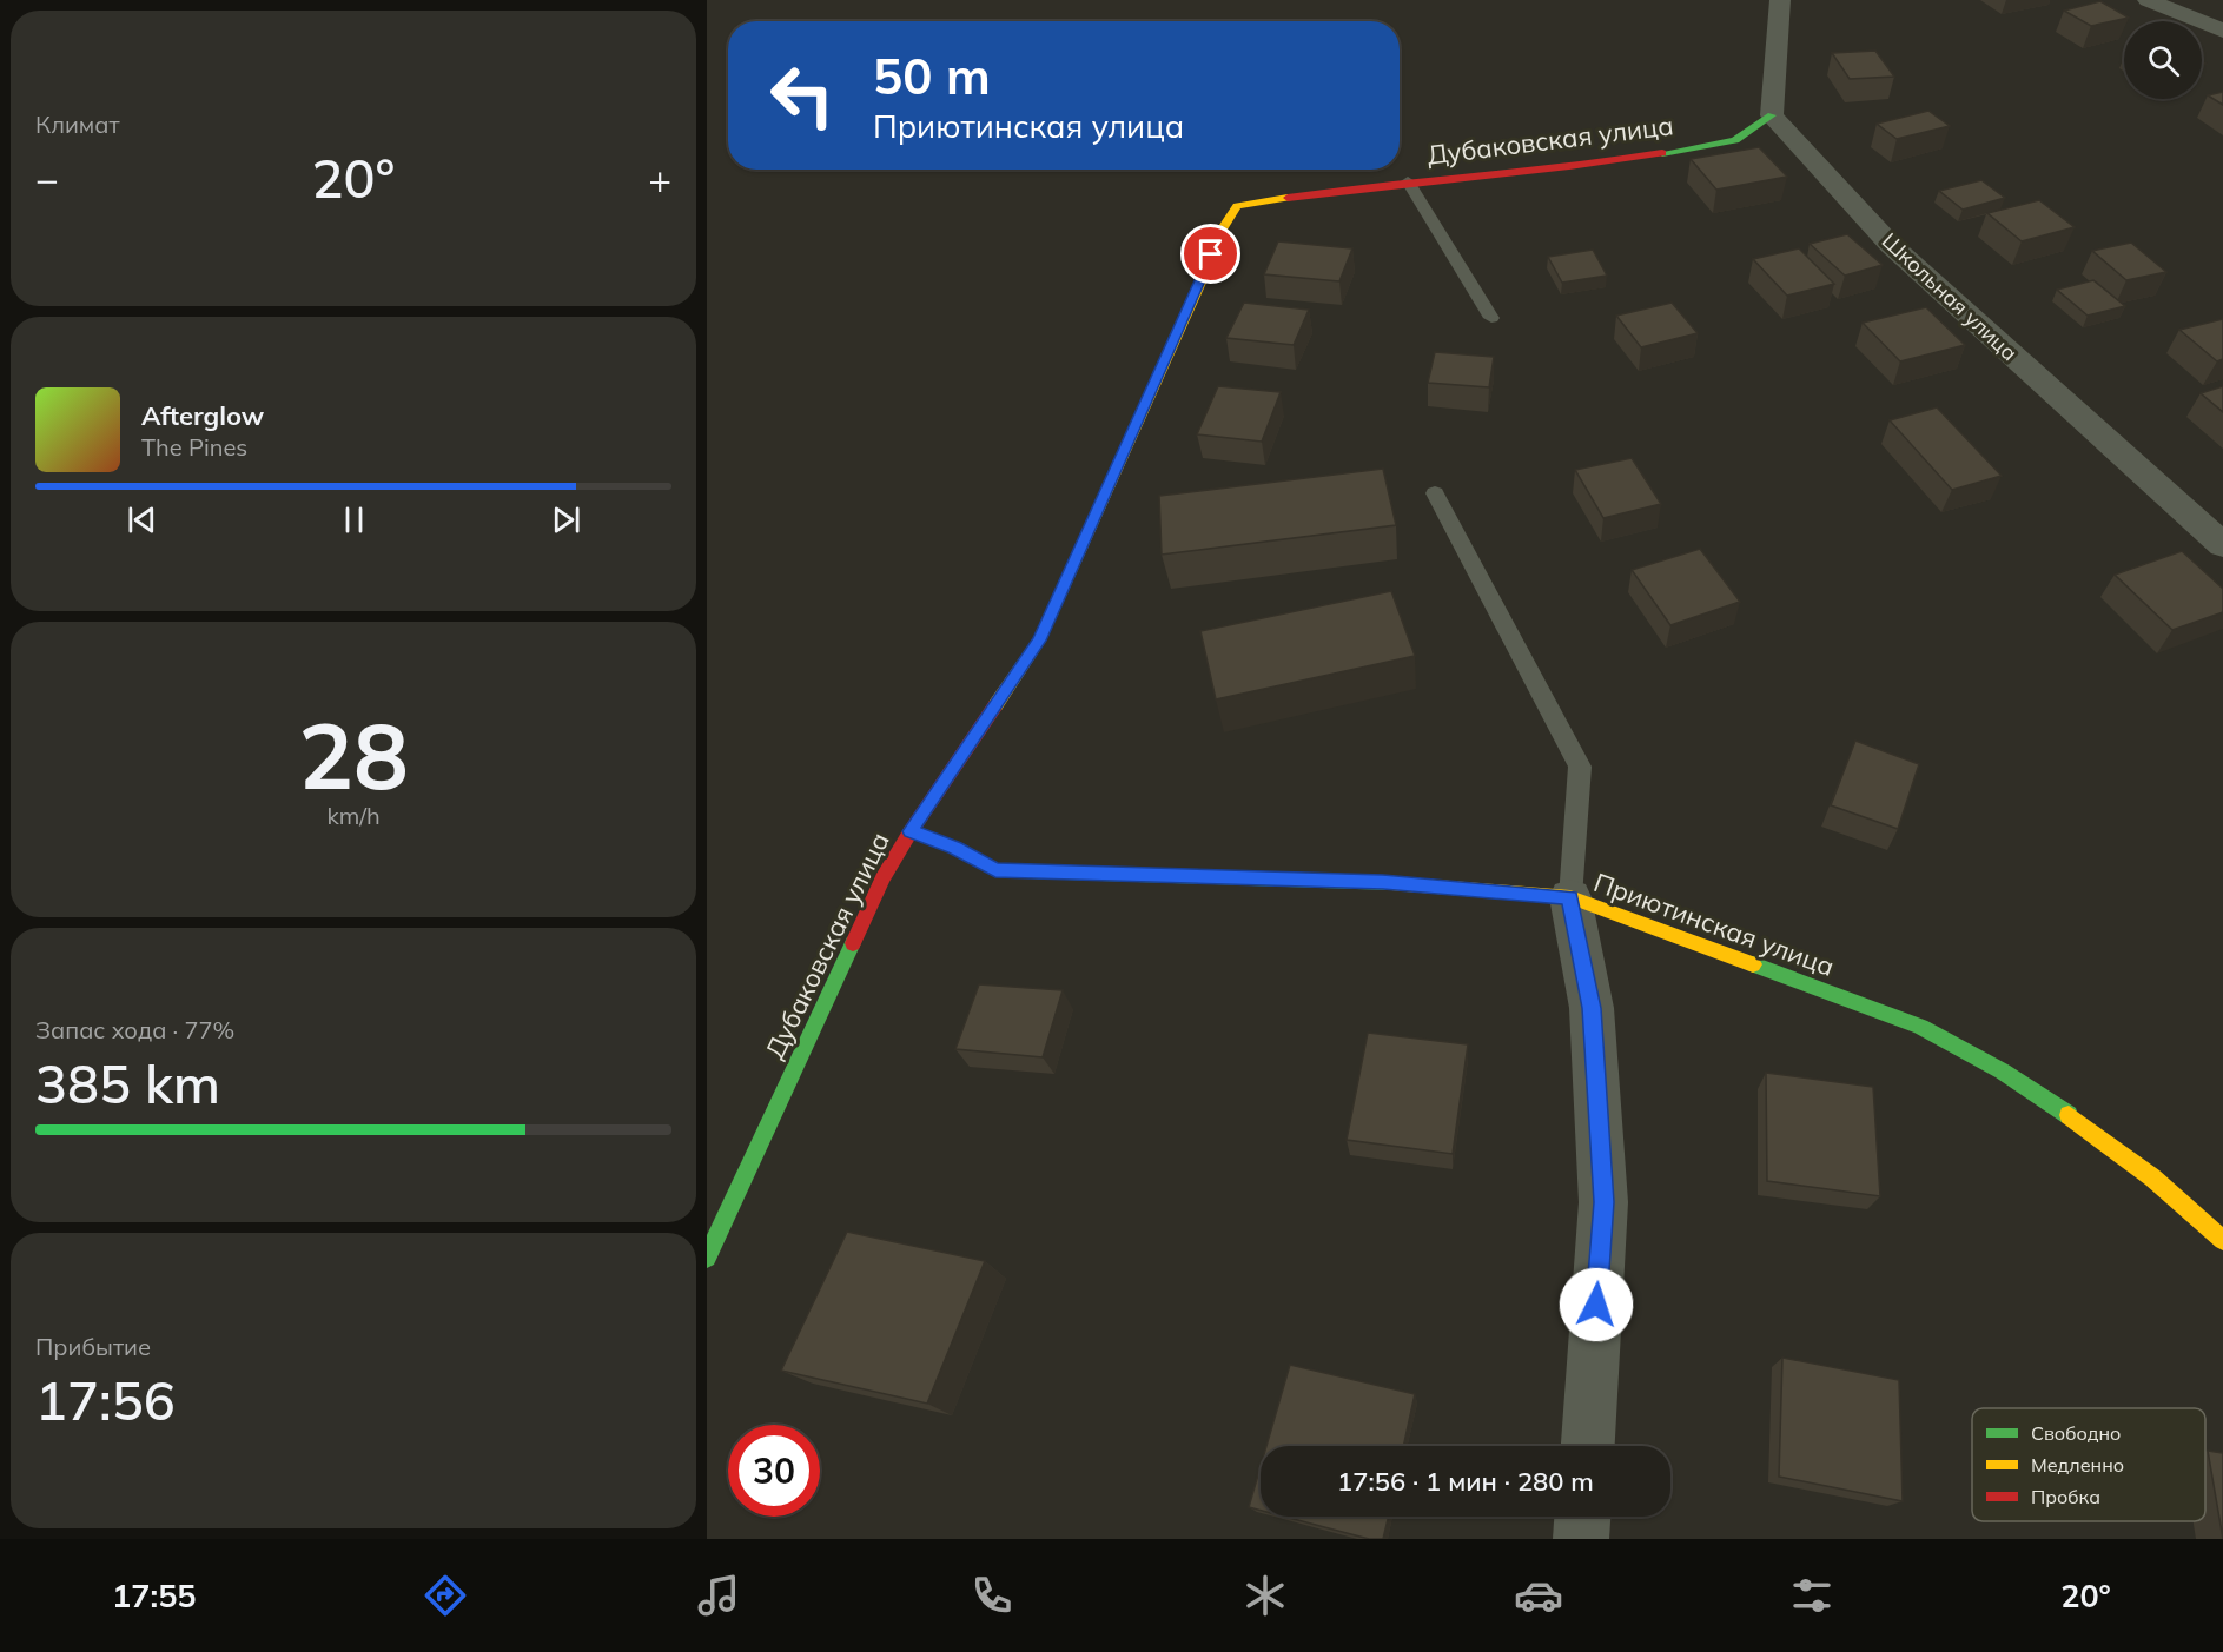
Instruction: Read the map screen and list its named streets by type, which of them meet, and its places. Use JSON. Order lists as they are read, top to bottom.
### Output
{
  "streets": {
    "street": ["Дубаковская улица", "Школьная улица", "Приютинская улица"]
  },
  "crossings": [
    ["Дубаковская улица", "Школьная улица"],
    ["Дубаковская улица", "Приютинская улица"]
  ],
  "legend": ["Свободно", "Медленно", "Пробка"],
  "page": {
    "tile": [
      "Климат",
      ["28", "km/h"],
      ["Запас хода · 77%", "385 km"],
      ["Прибытие", "17:56"]
    ],
    "turn": ["50 m", "Приютинская улица"],
    "heat": ["−", "20°", "+"],
    "song": ["Afterglow", "The Pines"],
    "limit": "30",
    "trip": "17:56 · 1 мин · 280 m",
    "tabs": ["17:55", "20°"]
  }
}
